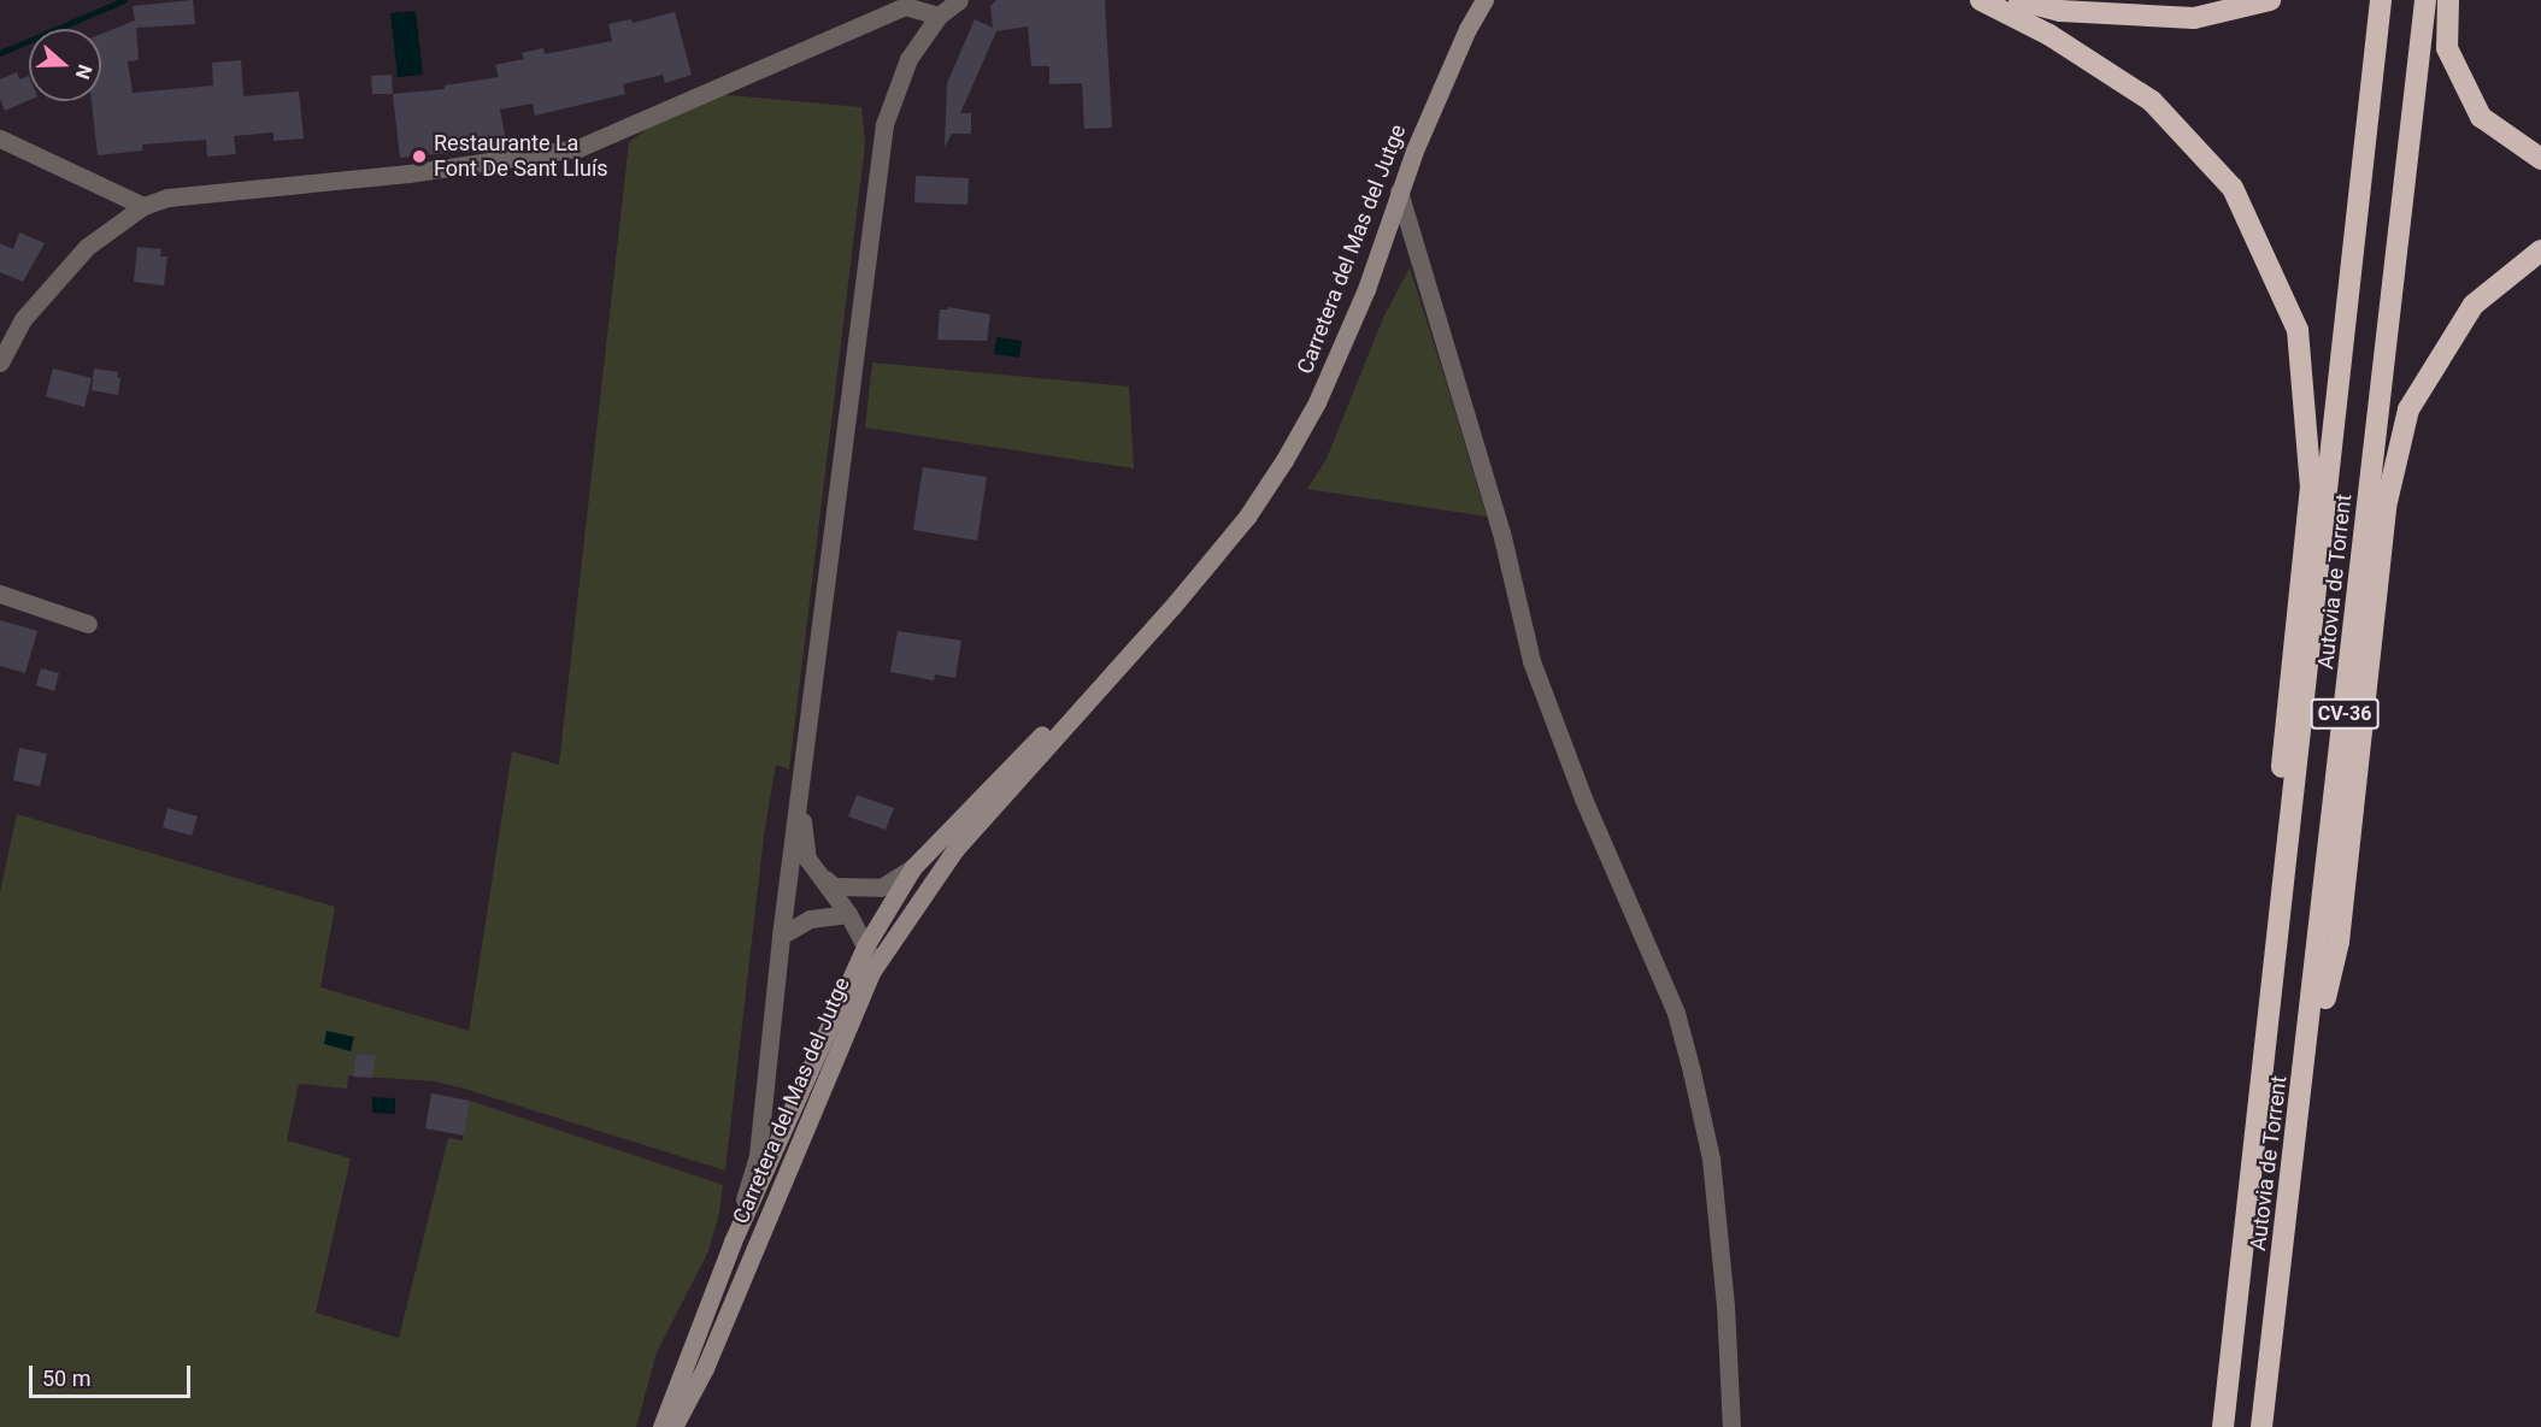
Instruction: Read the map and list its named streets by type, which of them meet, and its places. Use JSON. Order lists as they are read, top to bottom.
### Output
{
  "streets": {
    "highway": ["Autovia de Torrent", "CV-36"],
    "street": ["Carretera del Mas del Jutge"]
  },
  "places": ["Restaurante La Font De Sant Lluís"],
  "scale_bar": "50 m",
  "north": "right"
}
